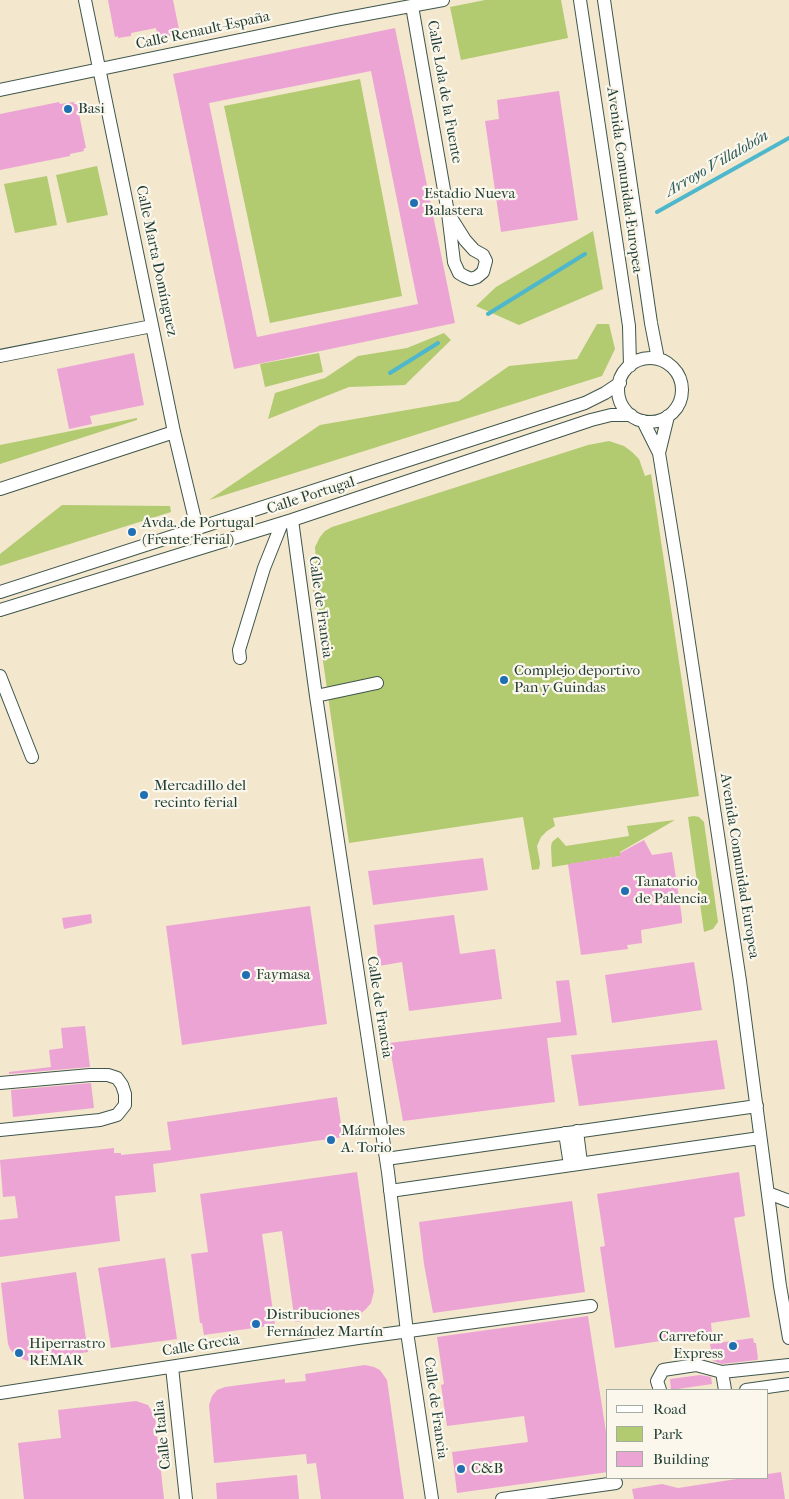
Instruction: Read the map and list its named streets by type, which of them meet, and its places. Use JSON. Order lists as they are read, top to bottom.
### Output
{
  "streets": {
    "street": [
      "Calle Renault-España",
      "Calle Lola de la Fuente",
      "Avenida Comunidad Europea",
      "Calle Marta Domínguez",
      "Calle Portugal",
      "Calle de Francia",
      "Calle Grecia",
      "Calle Italia"
    ]
  },
  "crossings": [
    ["Calle Renault-España", "Calle Lola de la Fuente"],
    ["Calle Renault-España", "Calle Marta Domínguez"],
    ["Avenida Comunidad Europea", "Calle Portugal"],
    ["Calle Marta Domínguez", "Calle Portugal"],
    ["Calle Portugal", "Calle de Francia"],
    ["Calle de Francia", "Calle Grecia"],
    ["Calle Grecia", "Calle Italia"]
  ],
  "water": ["Arroyo Villalobón"],
  "places": [
    "Basi",
    "Estadio Nueva Balastera",
    "Avda. de Portugal (Frente Ferial)",
    "Complejo deportivo Pan y Guindas",
    "Mercadillo del recinto ferial",
    "Tanatorio de Palencia",
    "Faymasa",
    "Mármoles A. Torio",
    "Distribuciones Fernández Martín",
    "Carrefour Express",
    "Hiperrastro REMAR",
    "C&B"
  ],
  "legend": ["Road", "Park", "Building"]
}
